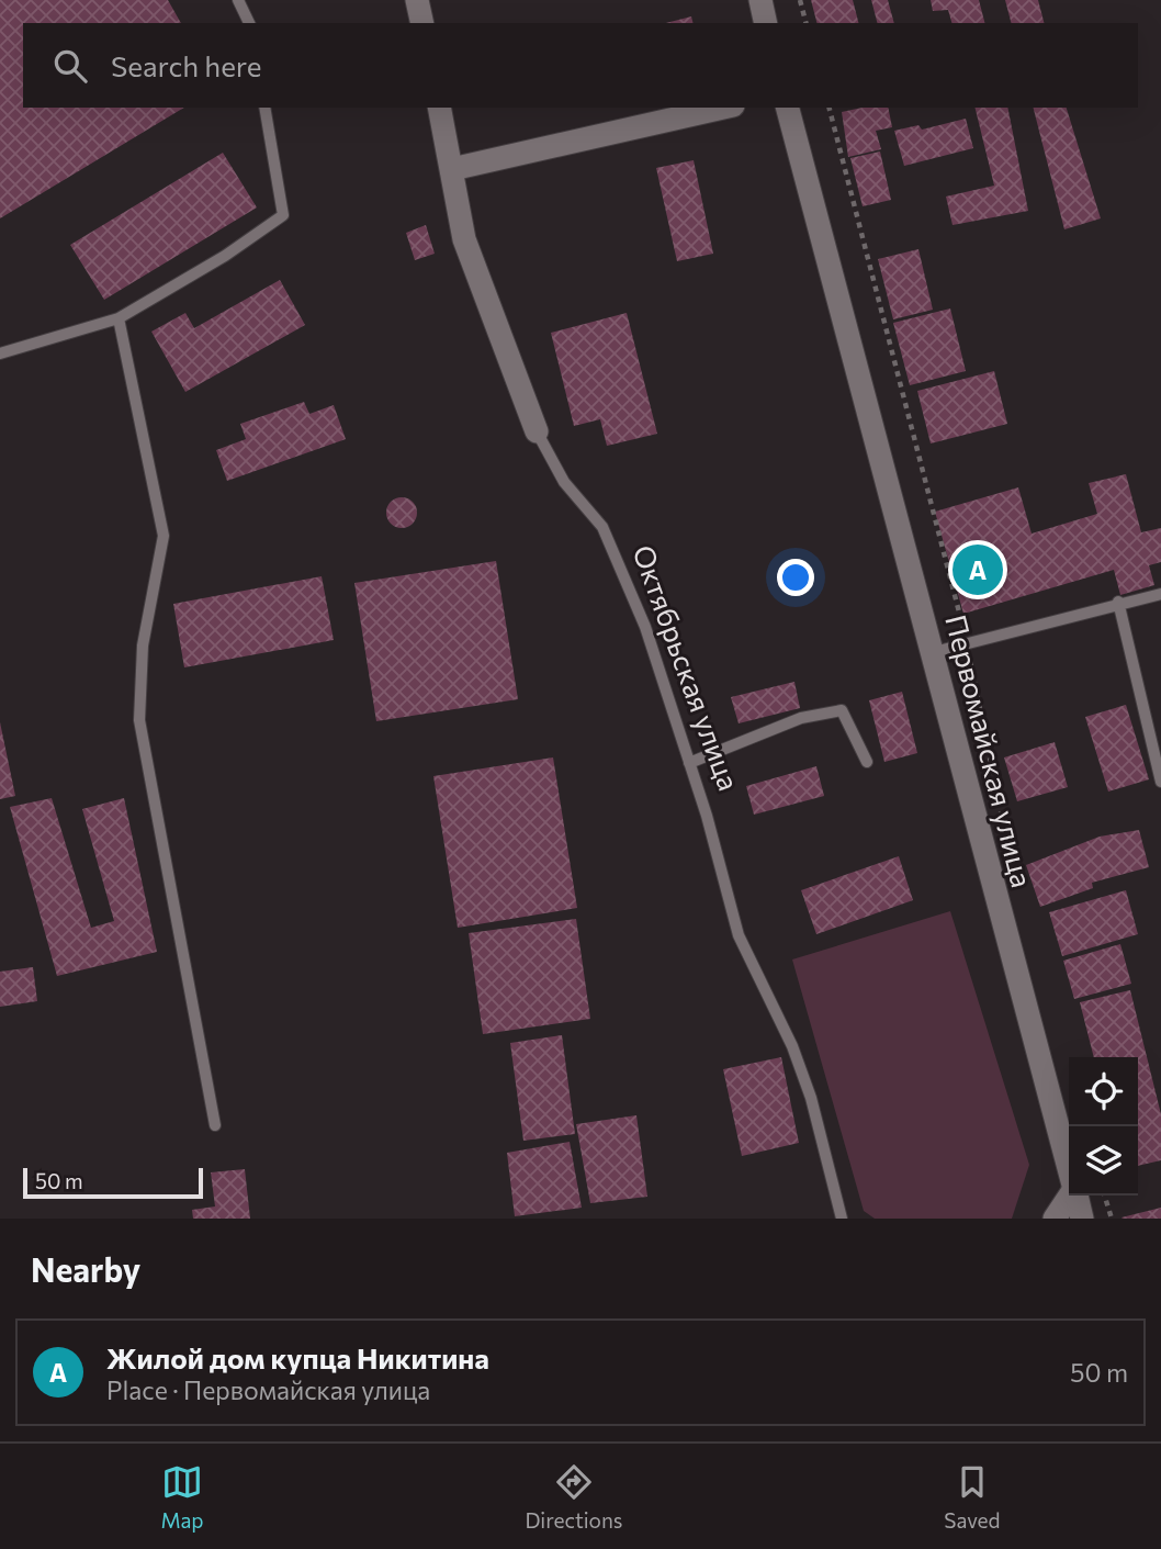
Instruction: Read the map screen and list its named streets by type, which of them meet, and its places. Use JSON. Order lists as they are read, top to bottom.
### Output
{
  "streets": {
    "main road": ["Октябрьская улица", "Первомайская улица"]
  },
  "scale_bar": "50 m",
  "page": {
    "search": "Search here",
    "pins": "A",
    "scale": "50 m",
    "heading": "Nearby",
    "list": [
      {
        "mark": "A",
        "name": "Жилой дом купца Никитина",
        "note": "Place · Первомайская улица",
        "value": "50 m"
      }
    ],
    "nav": ["Map", "Directions", "Saved"]
  }
}
